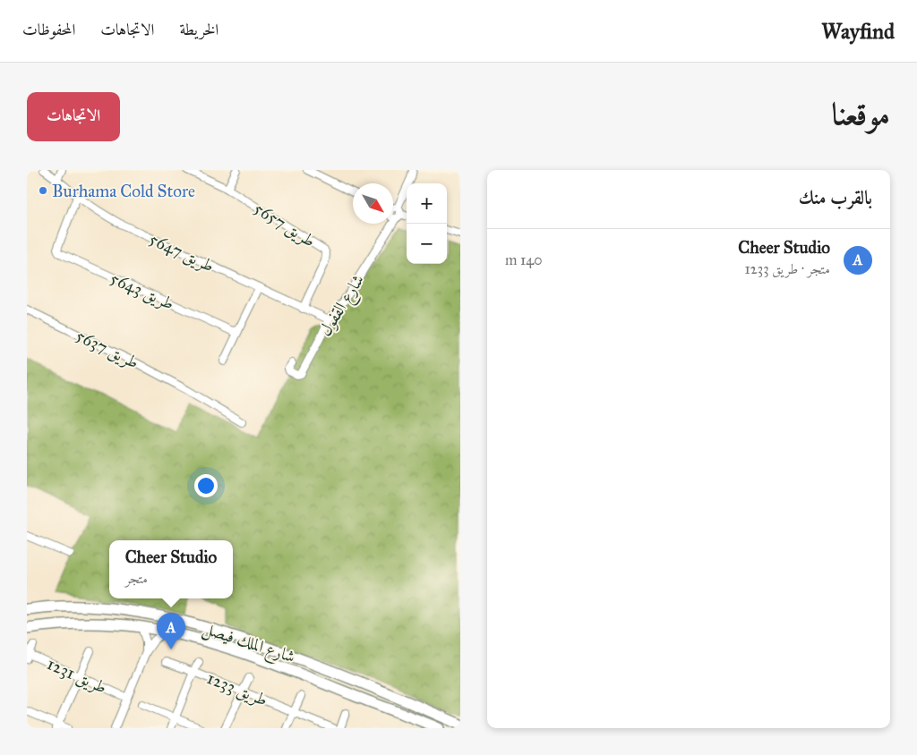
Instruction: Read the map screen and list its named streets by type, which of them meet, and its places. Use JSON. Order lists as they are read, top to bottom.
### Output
{
  "streets": {
    "main road": ["شارع الملك فيصل"],
    "street": [
      "طريق 5657",
      "طريق 5647",
      "طريق 5643",
      "شارع القفول",
      "طريق 5637",
      "طريق 1231",
      "طريق 1233"
    ]
  },
  "crossings": [
    ["طريق 5657", "طريق 5647"],
    ["طريق 5647", "طريق 5643"],
    ["طريق 5647", "شارع القفول"]
  ],
  "places": ["Burhama Cold Store"],
  "north": "bottom right",
  "page": {
    "header": "Wayfind",
    "nav": ["الخريطة", "الاتجاهات", "المحفوظات"],
    "title": "موقعنا",
    "buttons": "الاتجاهات",
    "heading": "بالقرب منك",
    "map_buttons": ["+", "−"],
    "list": [
      {
        "mark": "A",
        "name": "Cheer Studio",
        "note": "متجر · طريق 1233",
        "value": "140 m"
      }
    ],
    "popup": ["Cheer Studio", "متجر"],
    "pins": "A"
  }
}
